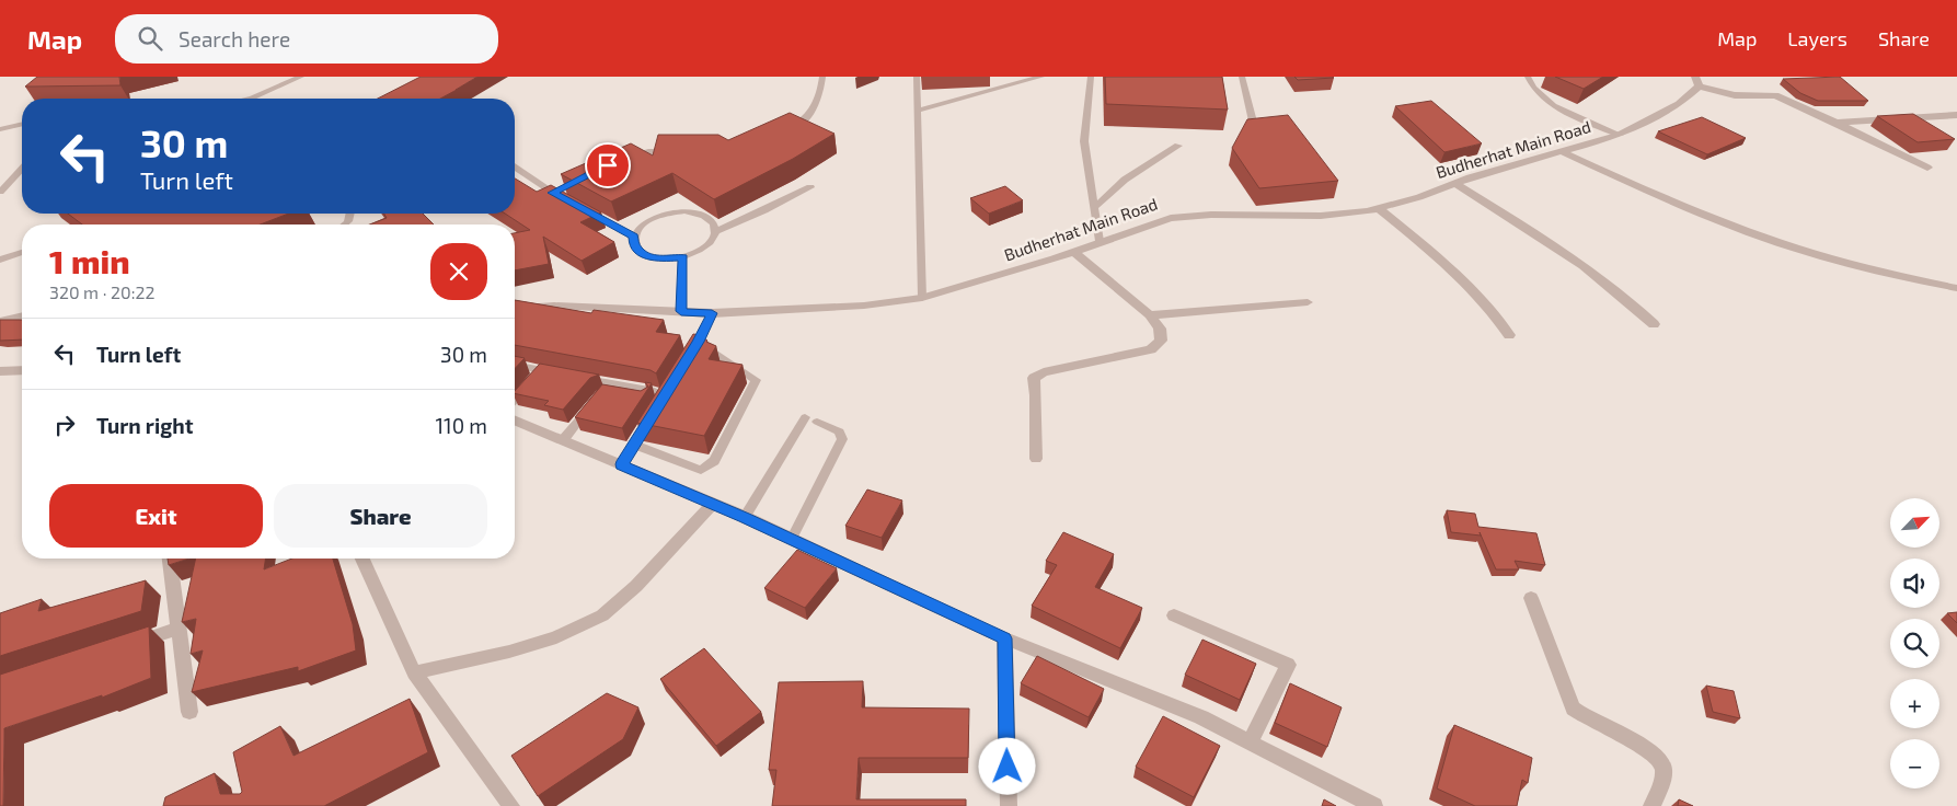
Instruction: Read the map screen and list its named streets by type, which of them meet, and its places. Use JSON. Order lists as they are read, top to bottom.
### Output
{
  "streets": {
    "street": ["Budherhat Main Road"]
  },
  "north": "top right",
  "page": {
    "header": "Map",
    "search": "Search here",
    "nav": ["Map", "Layers", "Share"],
    "turn": ["30 m", "Turn left"],
    "heading": ["1 min", "320 m · 20:22"],
    "list": [
      {
        "name": "Turn left",
        "value": "30 m"
      },
      {
        "name": "Turn right",
        "value": "110 m"
      }
    ],
    "buttons": ["Exit", "Share"],
    "map_buttons": ["+", "−"]
  }
}
